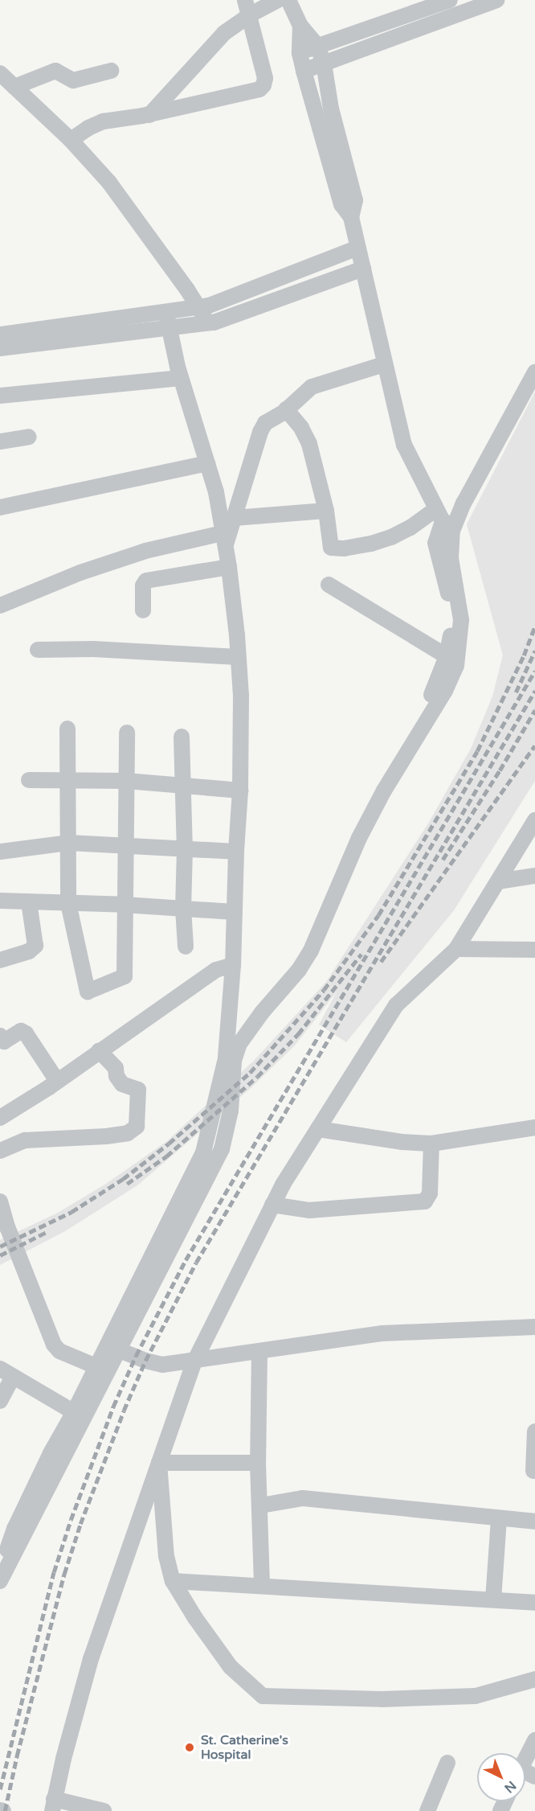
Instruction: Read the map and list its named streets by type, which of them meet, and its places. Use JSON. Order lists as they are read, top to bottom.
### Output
{
  "places": ["St. Catherine's Hospital"],
  "north": "bottom right"
}
